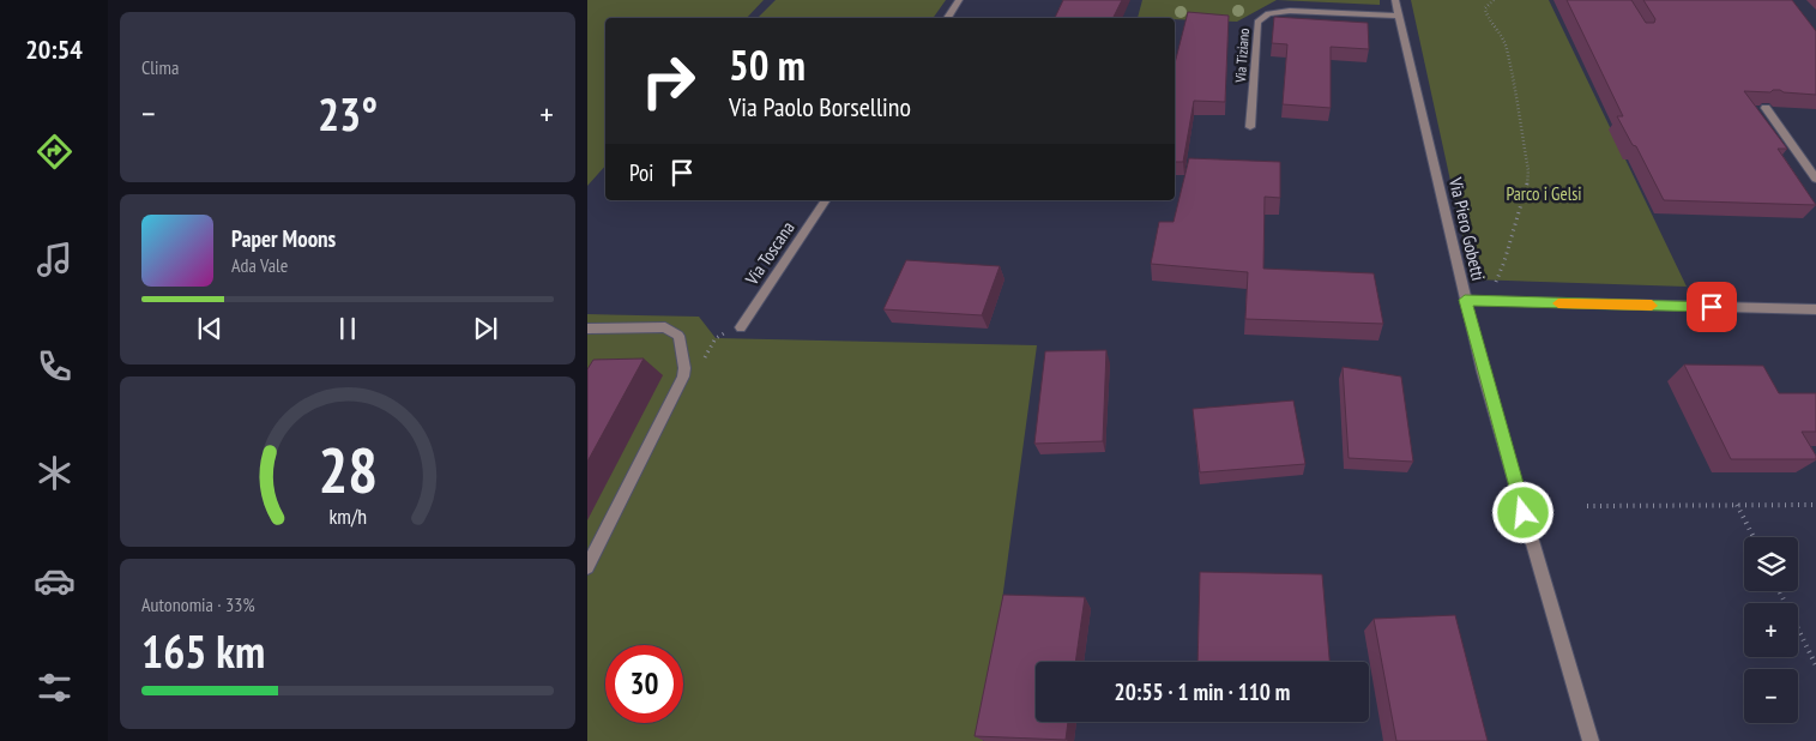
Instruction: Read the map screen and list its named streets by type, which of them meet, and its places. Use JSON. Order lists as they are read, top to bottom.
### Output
{
  "streets": {
    "street": ["Via Tiziano", "Via Piero Gobetti", "Via Toscana"]
  },
  "crossings": [
    ["Via Tiziano", "Via Piero Gobetti"]
  ],
  "parks": ["Parco i Gelsi"],
  "page": {
    "tabs": "20:54",
    "tile": [
      "Clima",
      ["Autonomia · 33%", "165 km"]
    ],
    "turn": ["50 m", "Via Paolo Borsellino"],
    "heat": ["−", "23°", "+"],
    "then": "Poi",
    "song": ["Paper Moons", "Ada Vale"],
    "map_buttons": ["+", "−"],
    "limit": "30",
    "trip": "20:55 · 1 min · 110 m",
    "gauge": ["28", "km/h"]
  }
}
